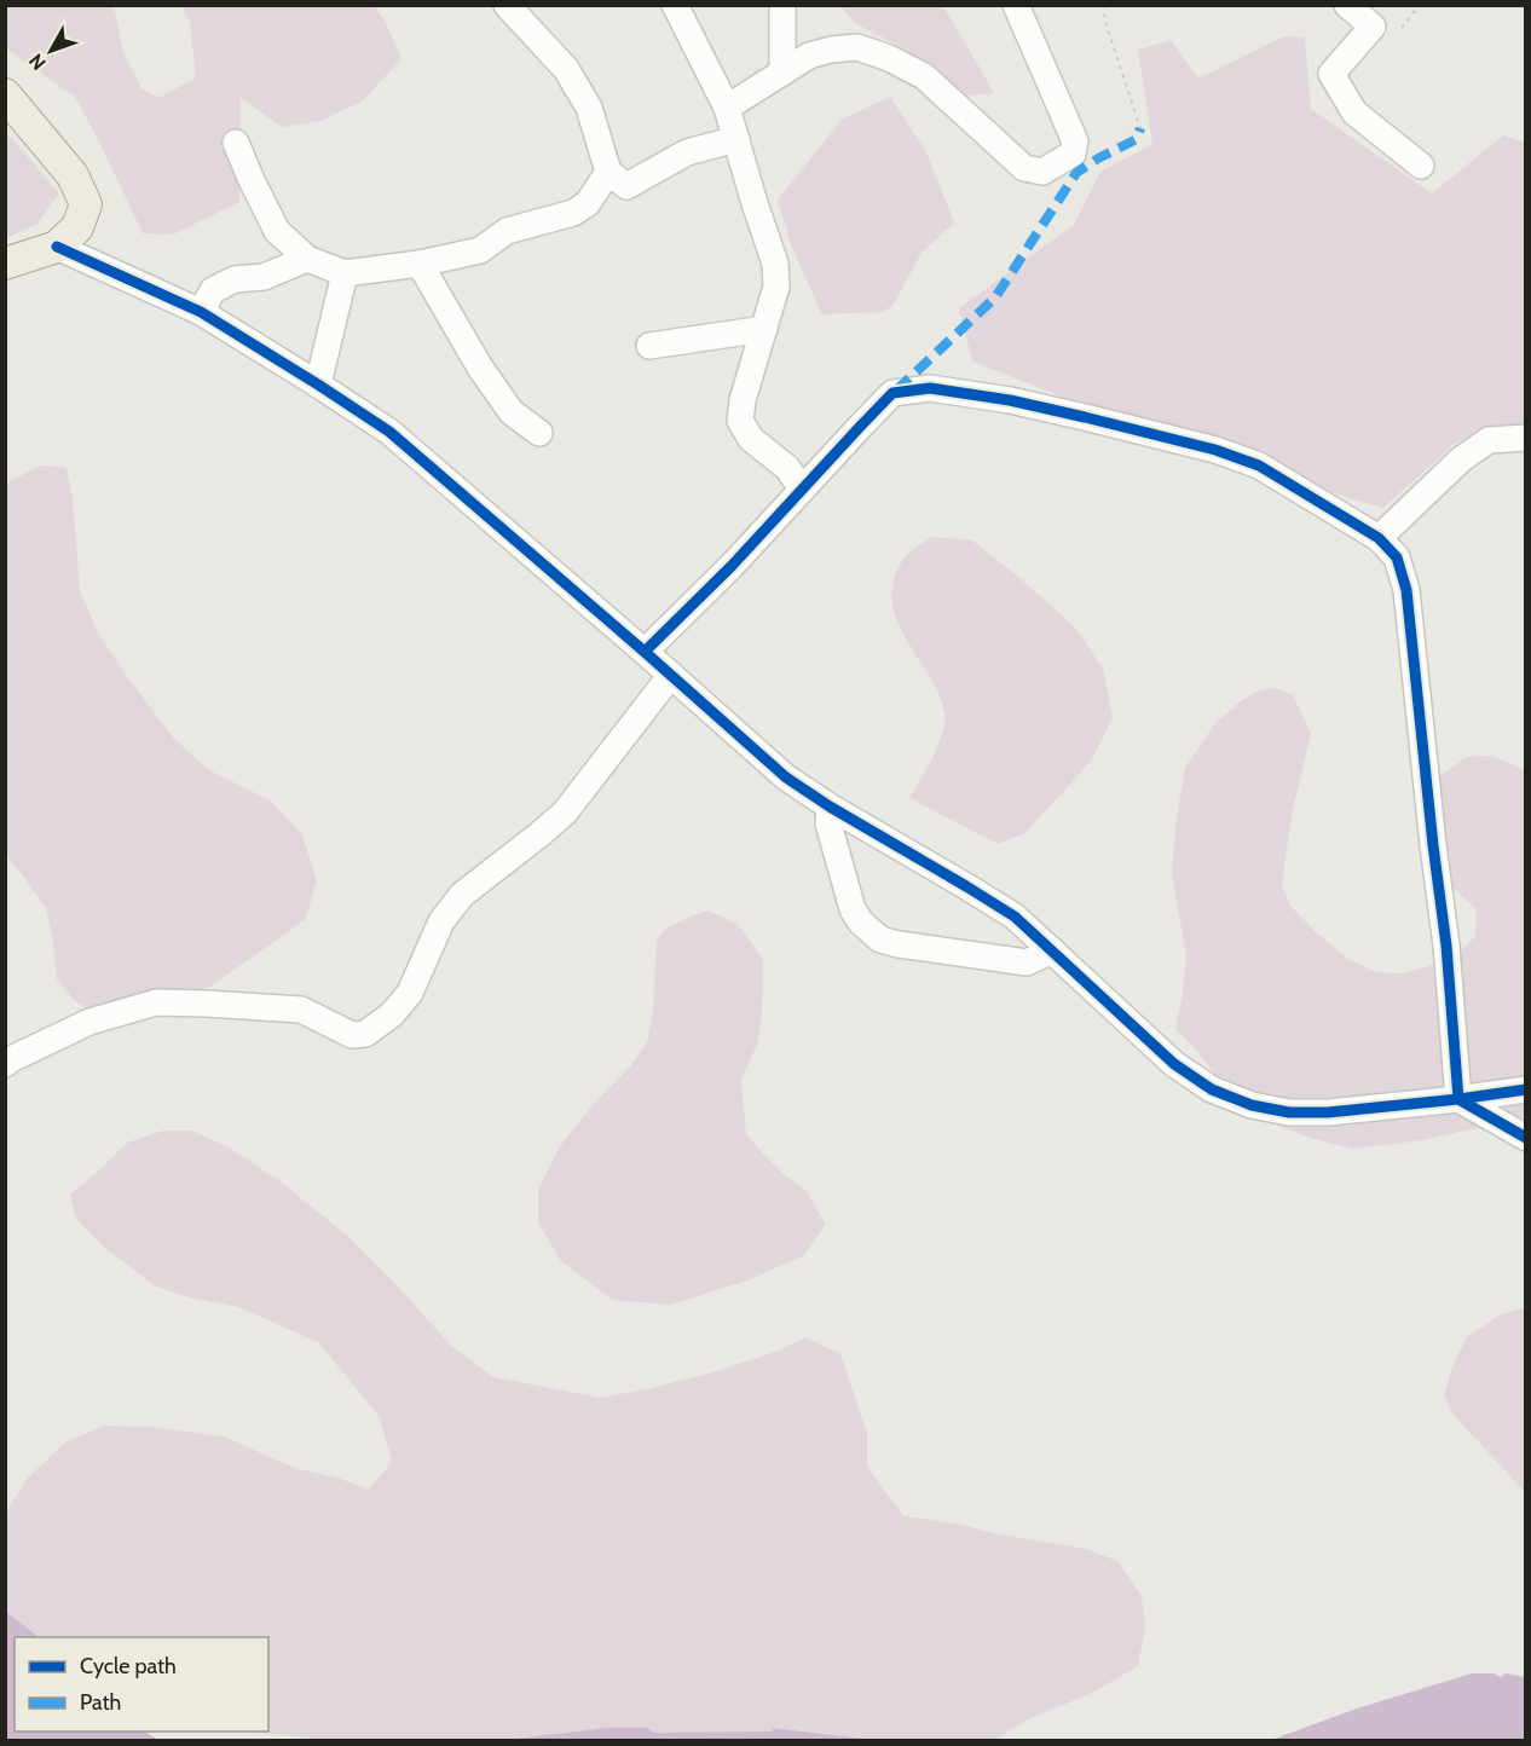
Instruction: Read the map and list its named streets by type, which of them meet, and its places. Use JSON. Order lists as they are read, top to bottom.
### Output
{
  "legend": ["Cycle path", "Path"],
  "north": "bottom left"
}
